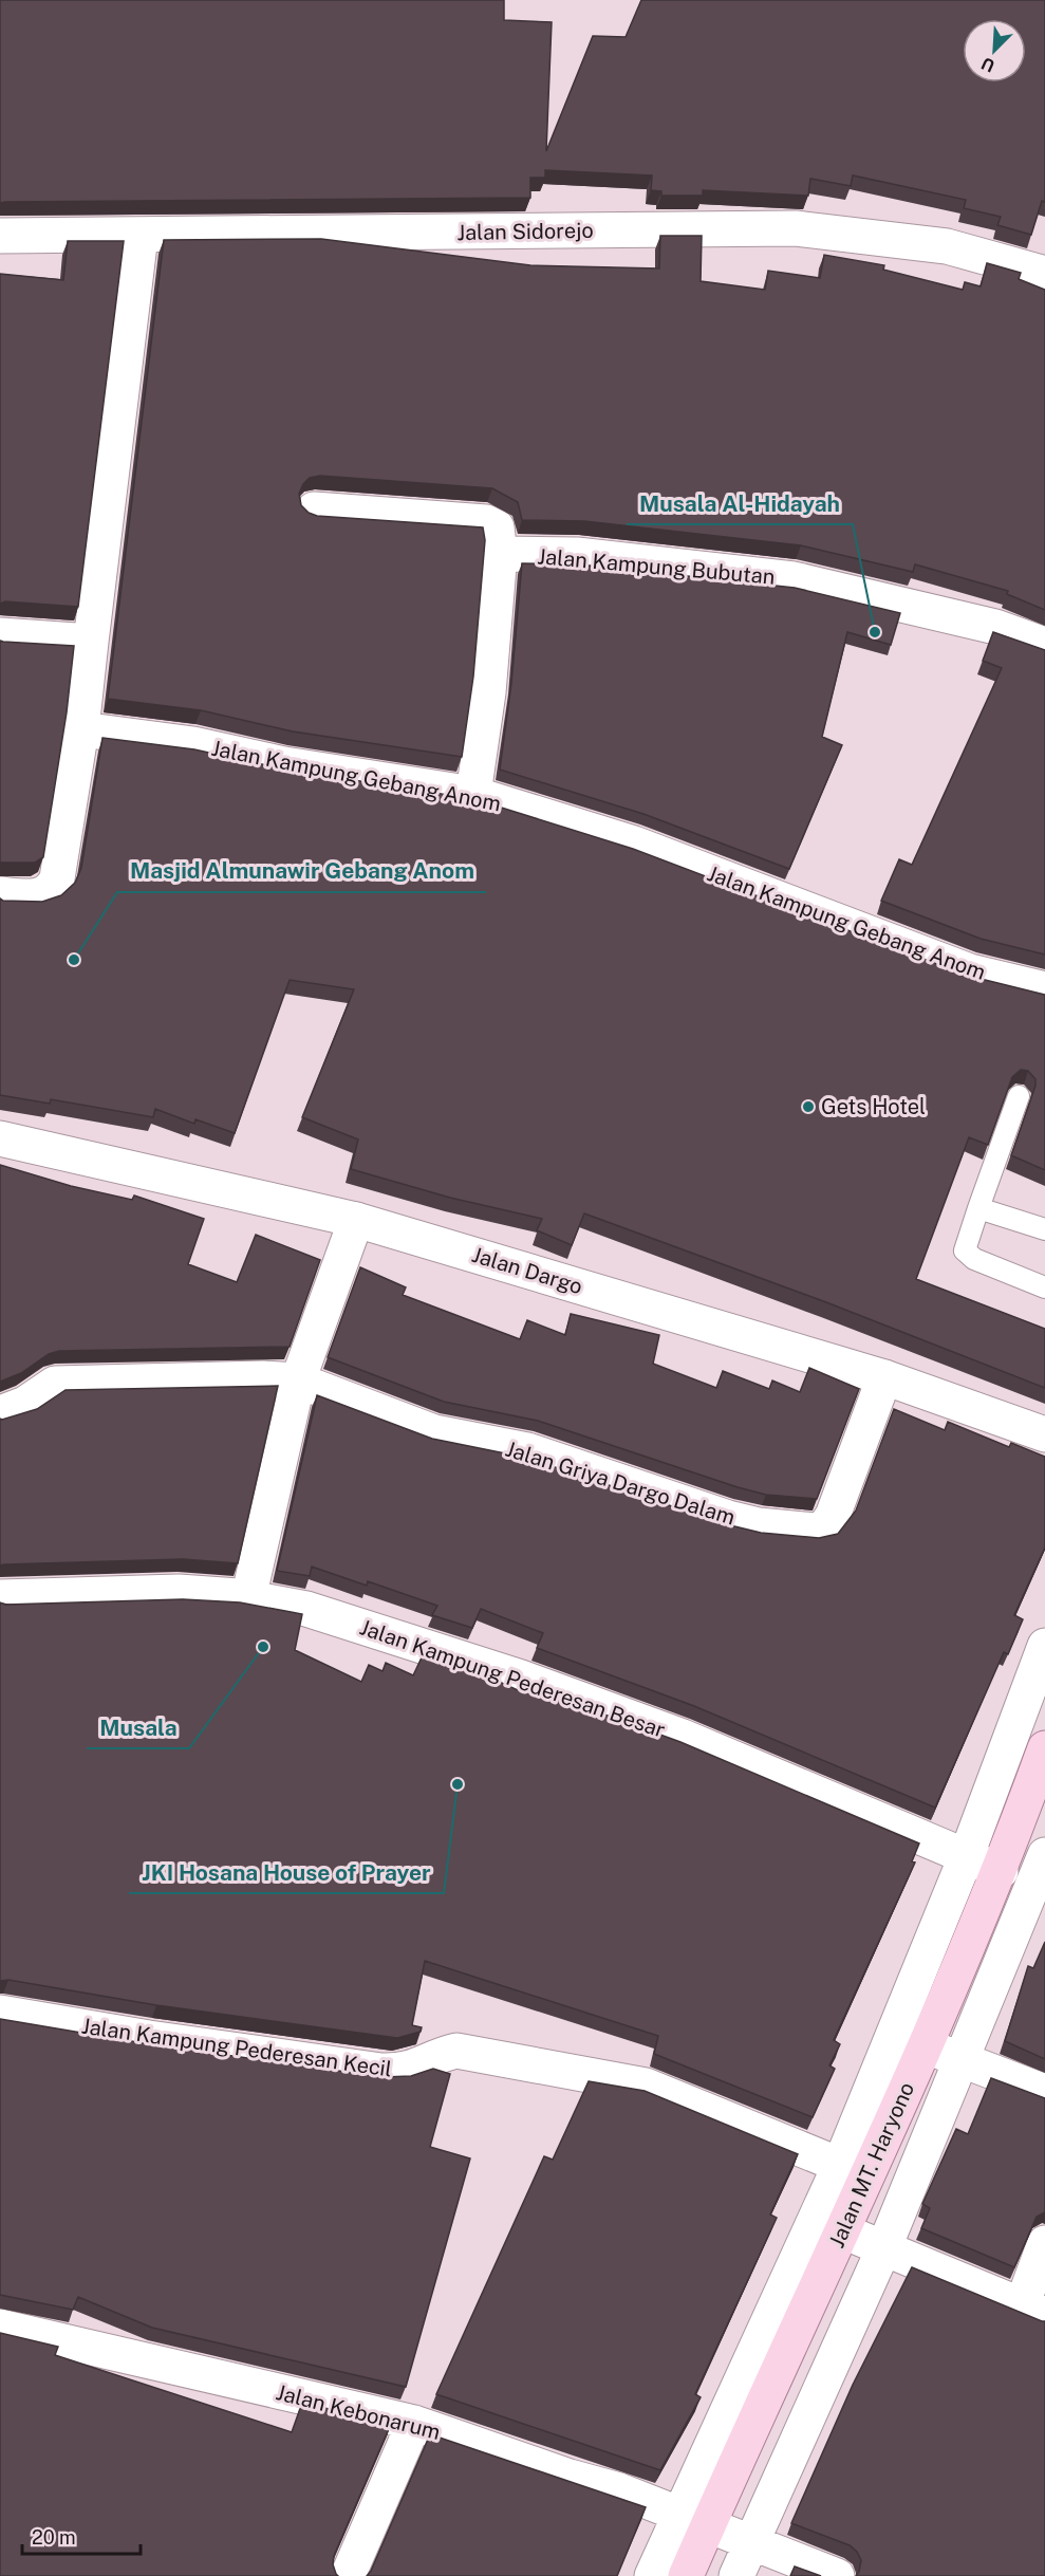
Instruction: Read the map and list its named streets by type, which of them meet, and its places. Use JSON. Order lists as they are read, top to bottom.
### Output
{
  "streets": {
    "main road": ["Jalan MT. Haryono"],
    "street": [
      "Jalan Sidorejo",
      "Jalan Kampung Bubutan",
      "Jalan Kampung Gebang Anom",
      "Jalan Dargo",
      "Jalan Griya Dargo Dalam",
      "Jalan Kampung Pederesan Besar",
      "Jalan Kampung Pederesan Kecil",
      "Jalan Kebonarum"
    ]
  },
  "crossings": [
    ["Jalan Dargo", "Jalan Griya Dargo Dalam"],
    ["Jalan Kampung Pederesan Besar", "Jalan MT. Haryono"],
    ["Jalan Kampung Pederesan Kecil", "Jalan MT. Haryono"],
    ["Jalan MT. Haryono", "Jalan Kebonarum"]
  ],
  "places": [
    "Musala Al-Hidayah",
    "Masjid Almunawir Gebang Anom",
    "Gets Hotel",
    "Musala",
    "JKI Hosana House of Prayer"
  ],
  "scale_bar": "20 m",
  "north": "bottom left"
}
